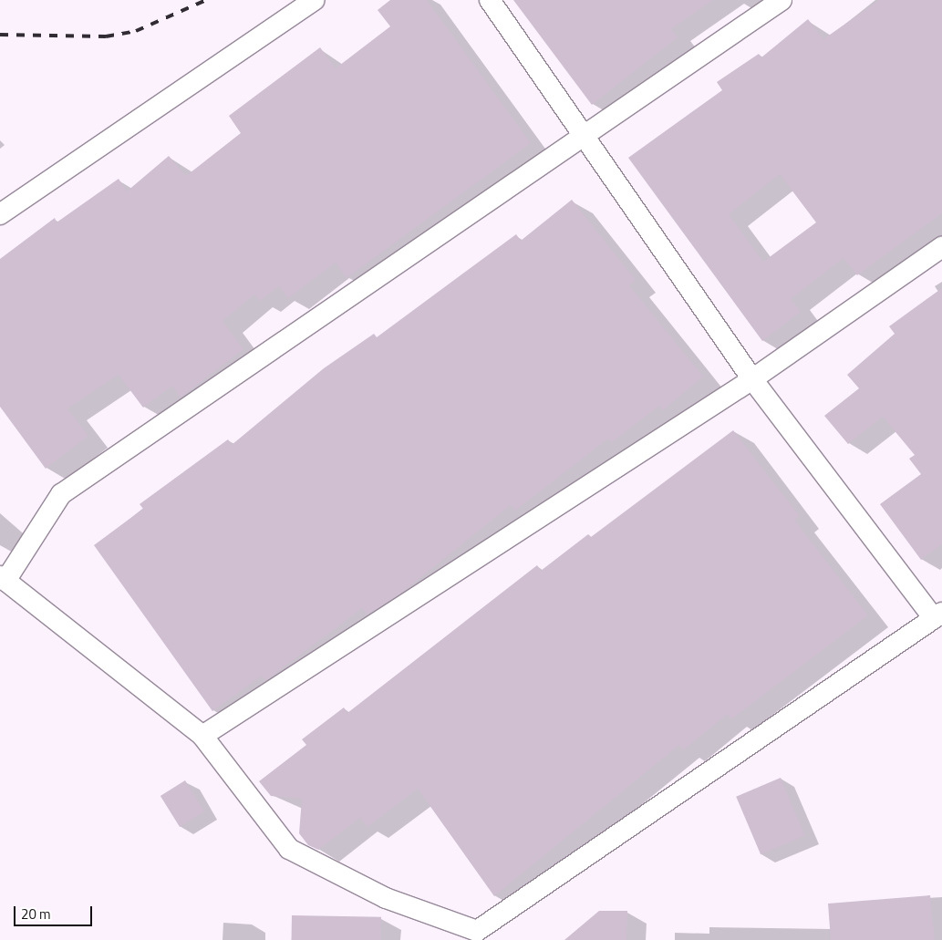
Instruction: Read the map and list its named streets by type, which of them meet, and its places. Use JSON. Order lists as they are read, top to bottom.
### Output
{
  "scale_bar": "20 m"
}
